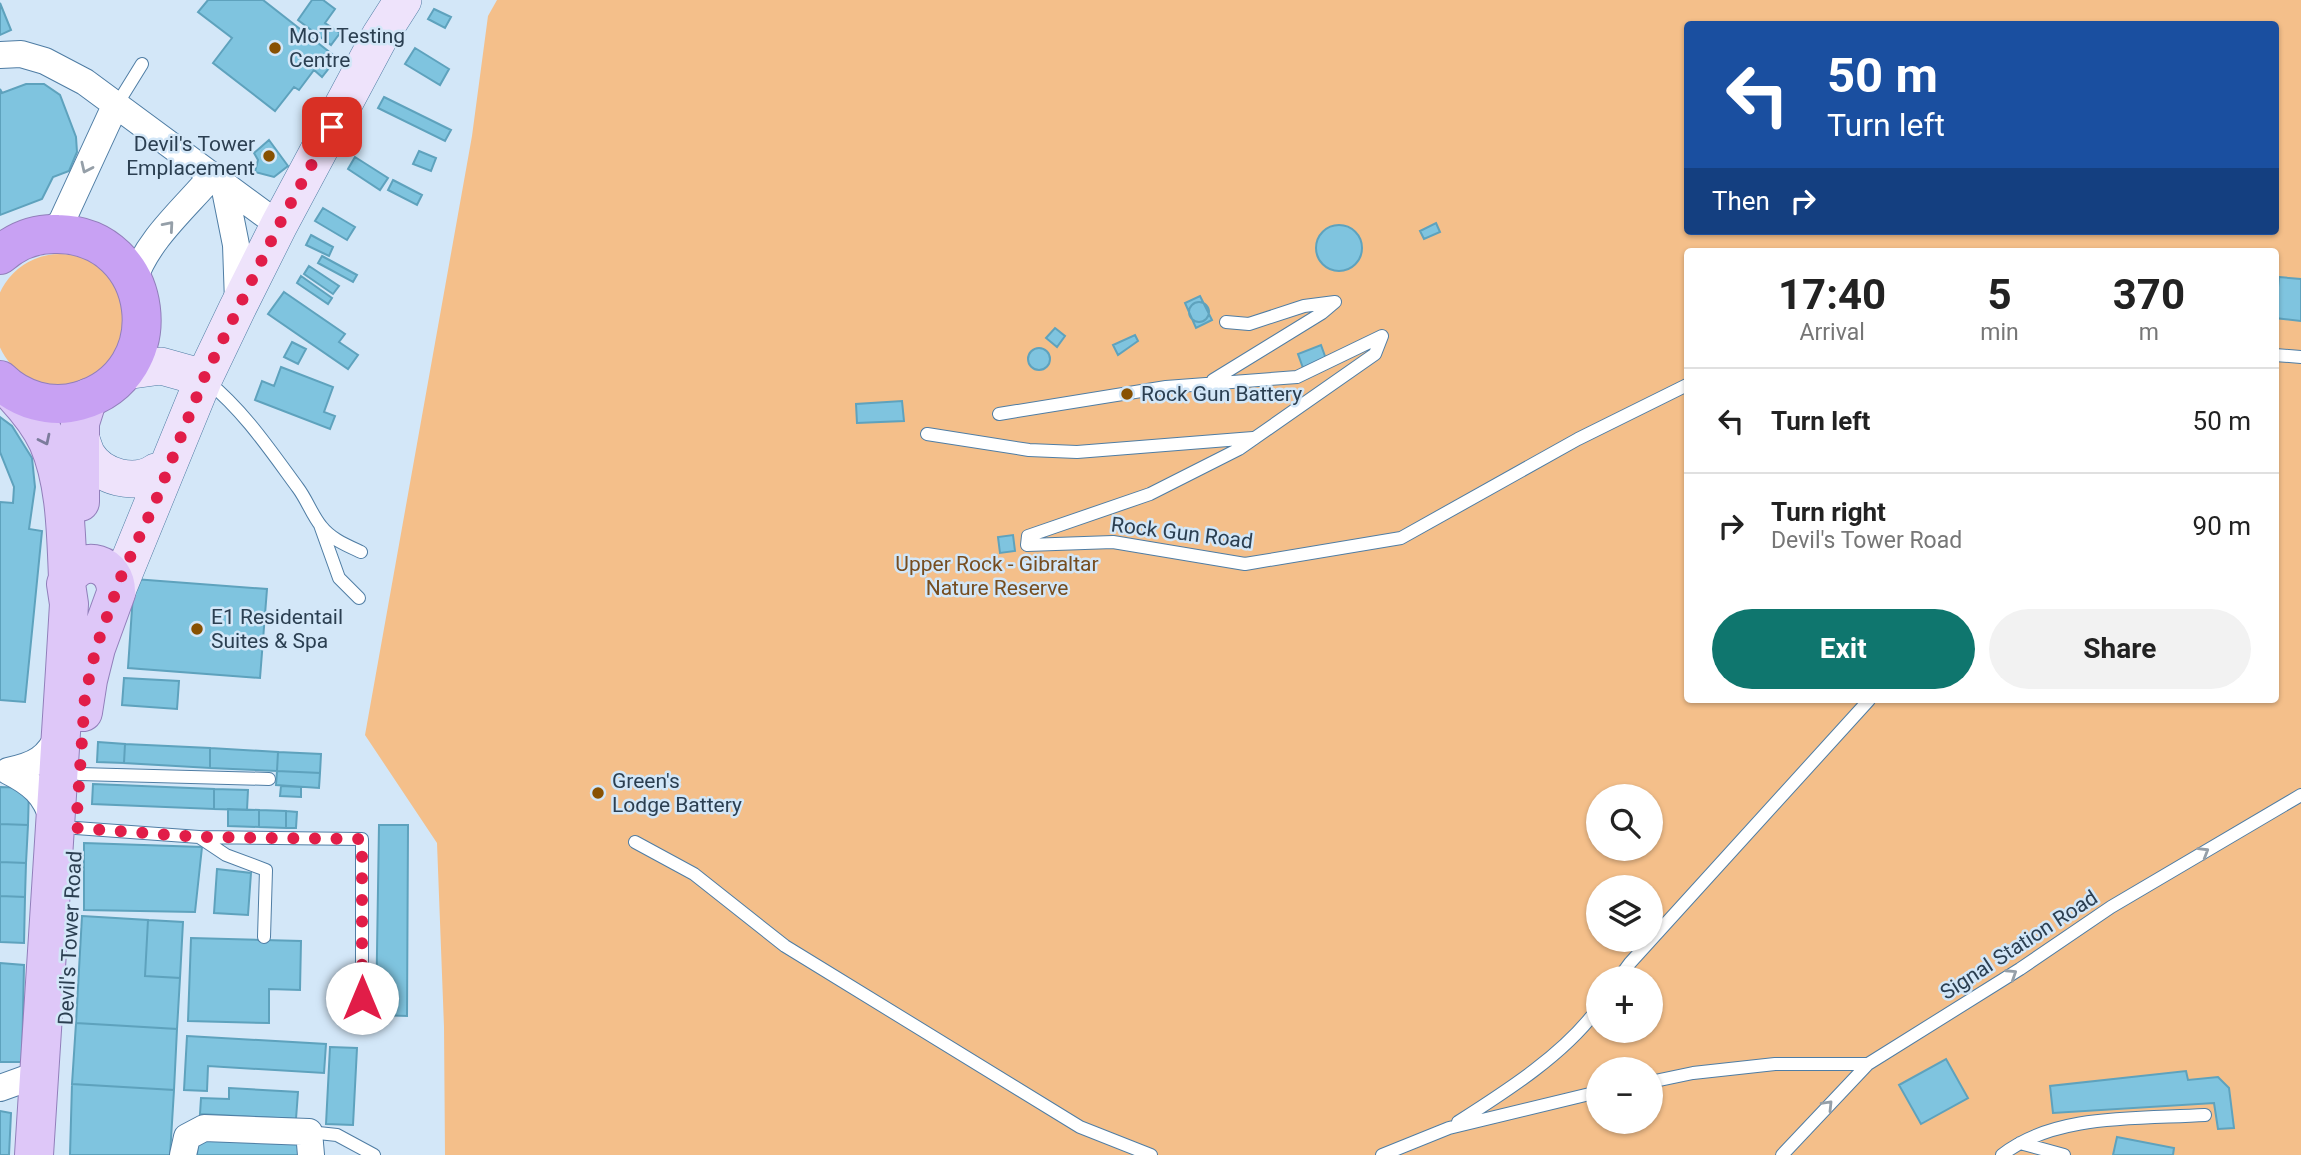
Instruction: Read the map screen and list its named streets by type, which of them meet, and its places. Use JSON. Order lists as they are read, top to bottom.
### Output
{
  "streets": {
    "main road": ["Devil's Tower Road"],
    "lane": ["Rock Gun Road", "Signal Station Road"]
  },
  "one_way": ["Signal Station Road"],
  "parks": ["Upper Rock - Gibraltar Nature Reserve"],
  "places": [
    "MoT Testing Centre",
    "Devil's Tower Emplacement",
    "Rock Gun Battery",
    "E1 Residentail Suites & Spa",
    "Green's Lodge Battery"
  ],
  "page": {
    "turn": ["50 m", "Turn left"],
    "then": "Then",
    "eta": [
      "17:40",
      "Arrival",
      "5",
      "min",
      "370",
      "m"
    ],
    "list": [
      {
        "name": "Turn left",
        "value": "50 m"
      },
      {
        "name": "Turn right",
        "note": "Devil's Tower Road",
        "value": "90 m"
      }
    ],
    "buttons": ["Exit", "Share"],
    "map_buttons": ["+", "−"]
  }
}
